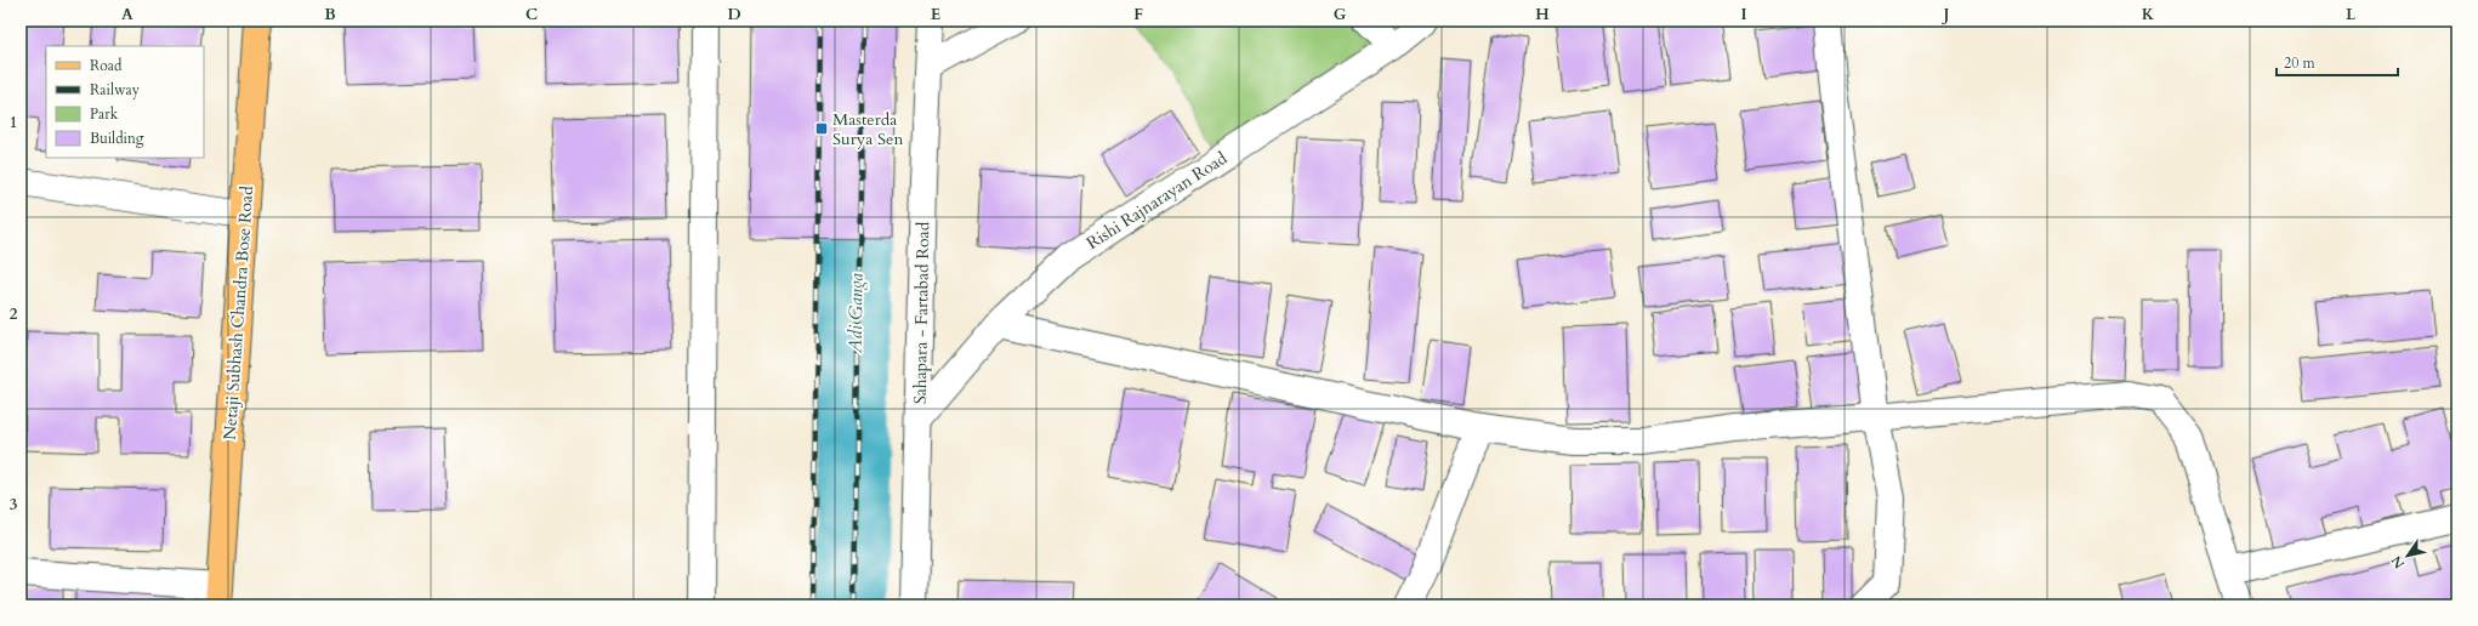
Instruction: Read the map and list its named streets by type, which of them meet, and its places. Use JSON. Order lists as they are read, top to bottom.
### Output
{
  "streets": {
    "main road": ["Netaji Subhash Chandra Bose Road"],
    "street": ["Rishi Rajnarayan Road", "Sahapara - Fartabad Road"]
  },
  "crossings": [
    ["Rishi Rajnarayan Road", "Sahapara - Fartabad Road"]
  ],
  "water": ["Adi Ganga"],
  "places": {
    "transit": ["Masterda Surya Sen"]
  },
  "legend": [
    "Road",
    "Railway",
    "Park",
    "Building"
  ],
  "scale_bar": "20 m",
  "north": "bottom left",
  "grid": {
    "columns": [
      "A",
      "B",
      "C",
      "D",
      "E",
      "F",
      "G",
      "H",
      "I",
      "J",
      "K",
      "L"
    ],
    "rows": ["1", "2", "3"]
  }
}
